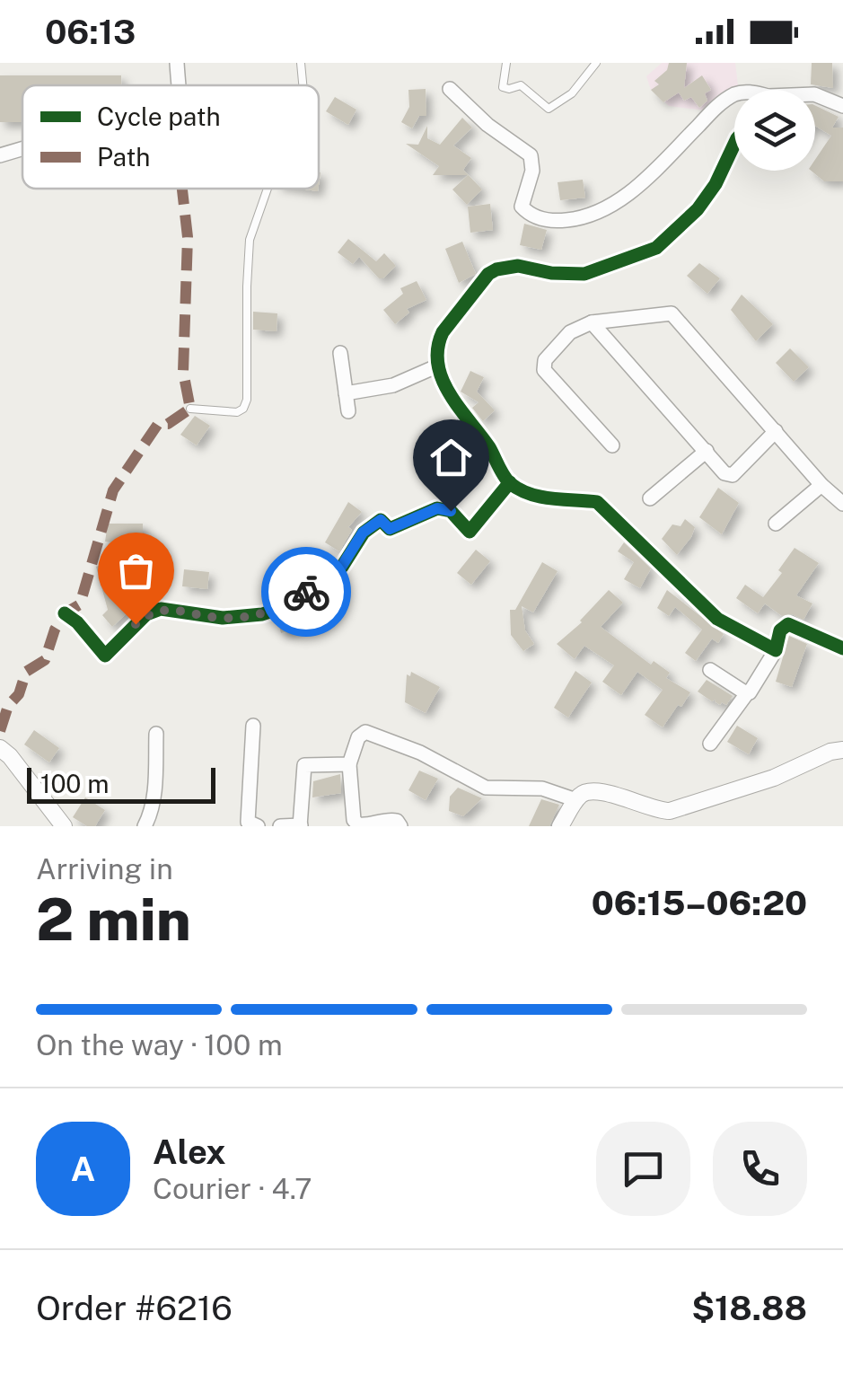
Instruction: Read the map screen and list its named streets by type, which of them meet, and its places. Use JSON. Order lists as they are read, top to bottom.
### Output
{
  "legend": ["Cycle path", "Path"],
  "scale_bar": "100 m",
  "page": {
    "status": "06:13",
    "scale": "100 m",
    "heading": ["2 min", "Arriving in", "06:15–06:20"],
    "panel": [
      "Alex",
      "Courier · 4.7",
      "Order #6216",
      "$18.88"
    ],
    "bar": "On the way · 100 m",
    "round": "A"
  }
}
